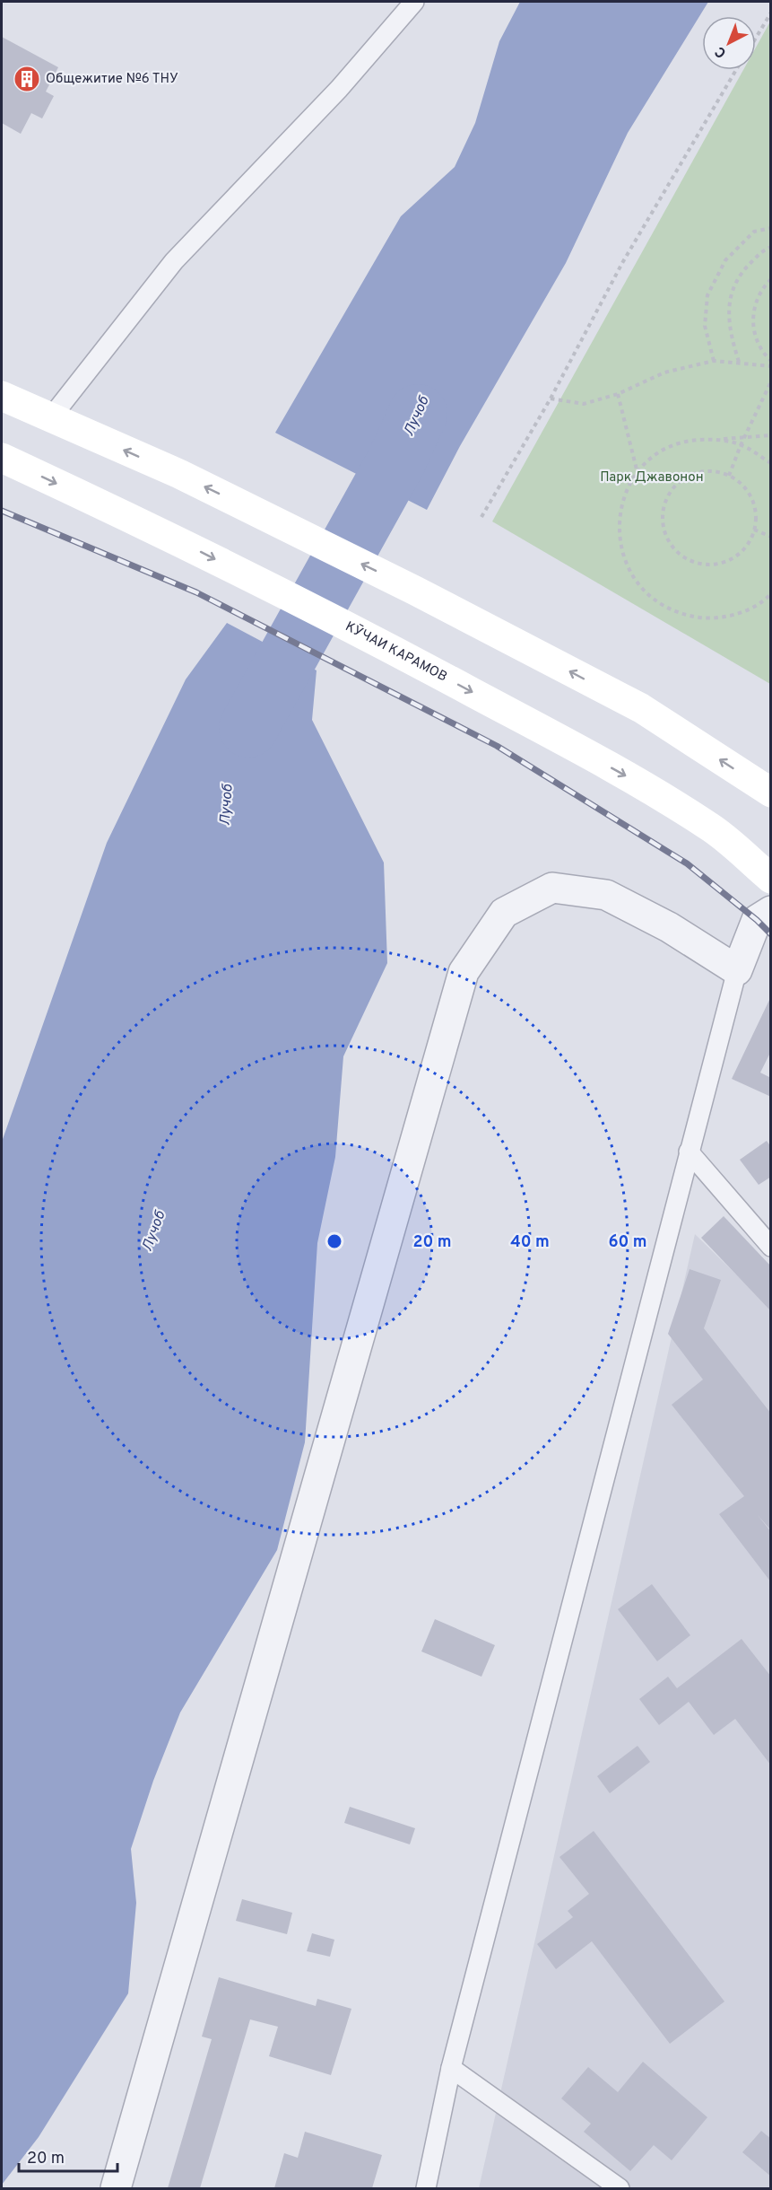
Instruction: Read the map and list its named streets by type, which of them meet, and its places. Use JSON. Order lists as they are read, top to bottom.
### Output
{
  "streets": {
    "main road": ["КӮЧАИ КАРАМОВ"]
  },
  "water": ["Лучоб"],
  "parks": ["Парк Джавонон"],
  "places": {
    "building": ["Общежитие №6 ТНУ"]
  },
  "scale_bar": "20 m",
  "north": "bottom left",
  "rings": ["20 m", "40 m", "60 m"]
}
